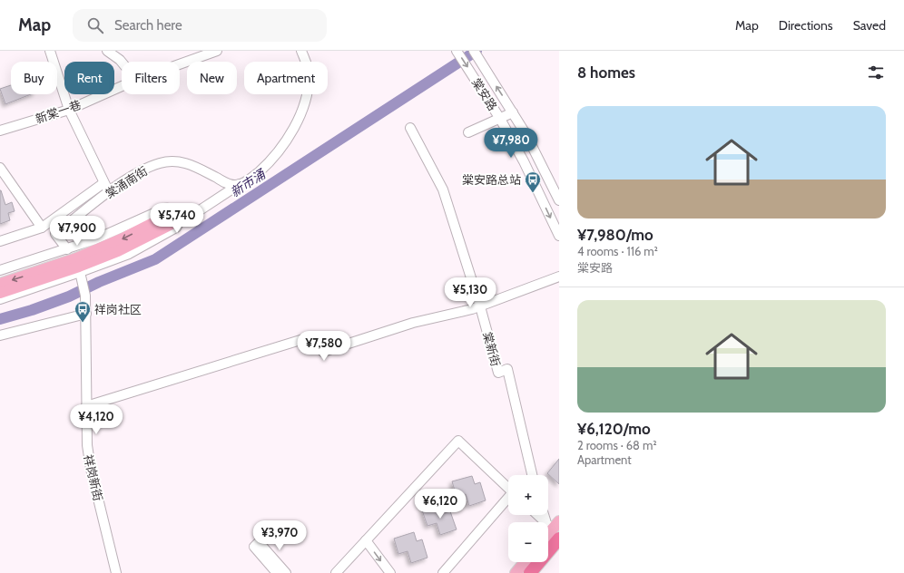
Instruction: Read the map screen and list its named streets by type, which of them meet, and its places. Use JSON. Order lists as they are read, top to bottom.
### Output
{
  "streets": {
    "street": [
      "棠安路",
      "新棠一巷",
      "棠涌南街",
      "棠新街",
      "祥岗新街"
    ]
  },
  "water": ["新市涌"],
  "places": {
    "bus stop": ["棠安路总站", "祥岗社区"]
  },
  "page": {
    "header": "Map",
    "search": "Search here",
    "nav": ["Map", "Directions", "Saved"],
    "heading": "8 homes",
    "chip": [
      "Buy",
      "Rent",
      "Filters",
      "New",
      "Apartment"
    ],
    "list": [
      {
        "name": "¥7,980/mo",
        "note": "4 rooms · 116 m² · 棠安路"
      },
      {
        "name": "¥6,120/mo",
        "note": "2 rooms · 68 m² · Apartment"
      }
    ],
    "price": [
      "¥7,980",
      "¥5,740",
      "¥7,900",
      "¥5,130",
      "¥7,580",
      "¥4,120",
      "¥6,120",
      "¥3,970"
    ],
    "map_buttons": ["+", "−"]
  }
}
